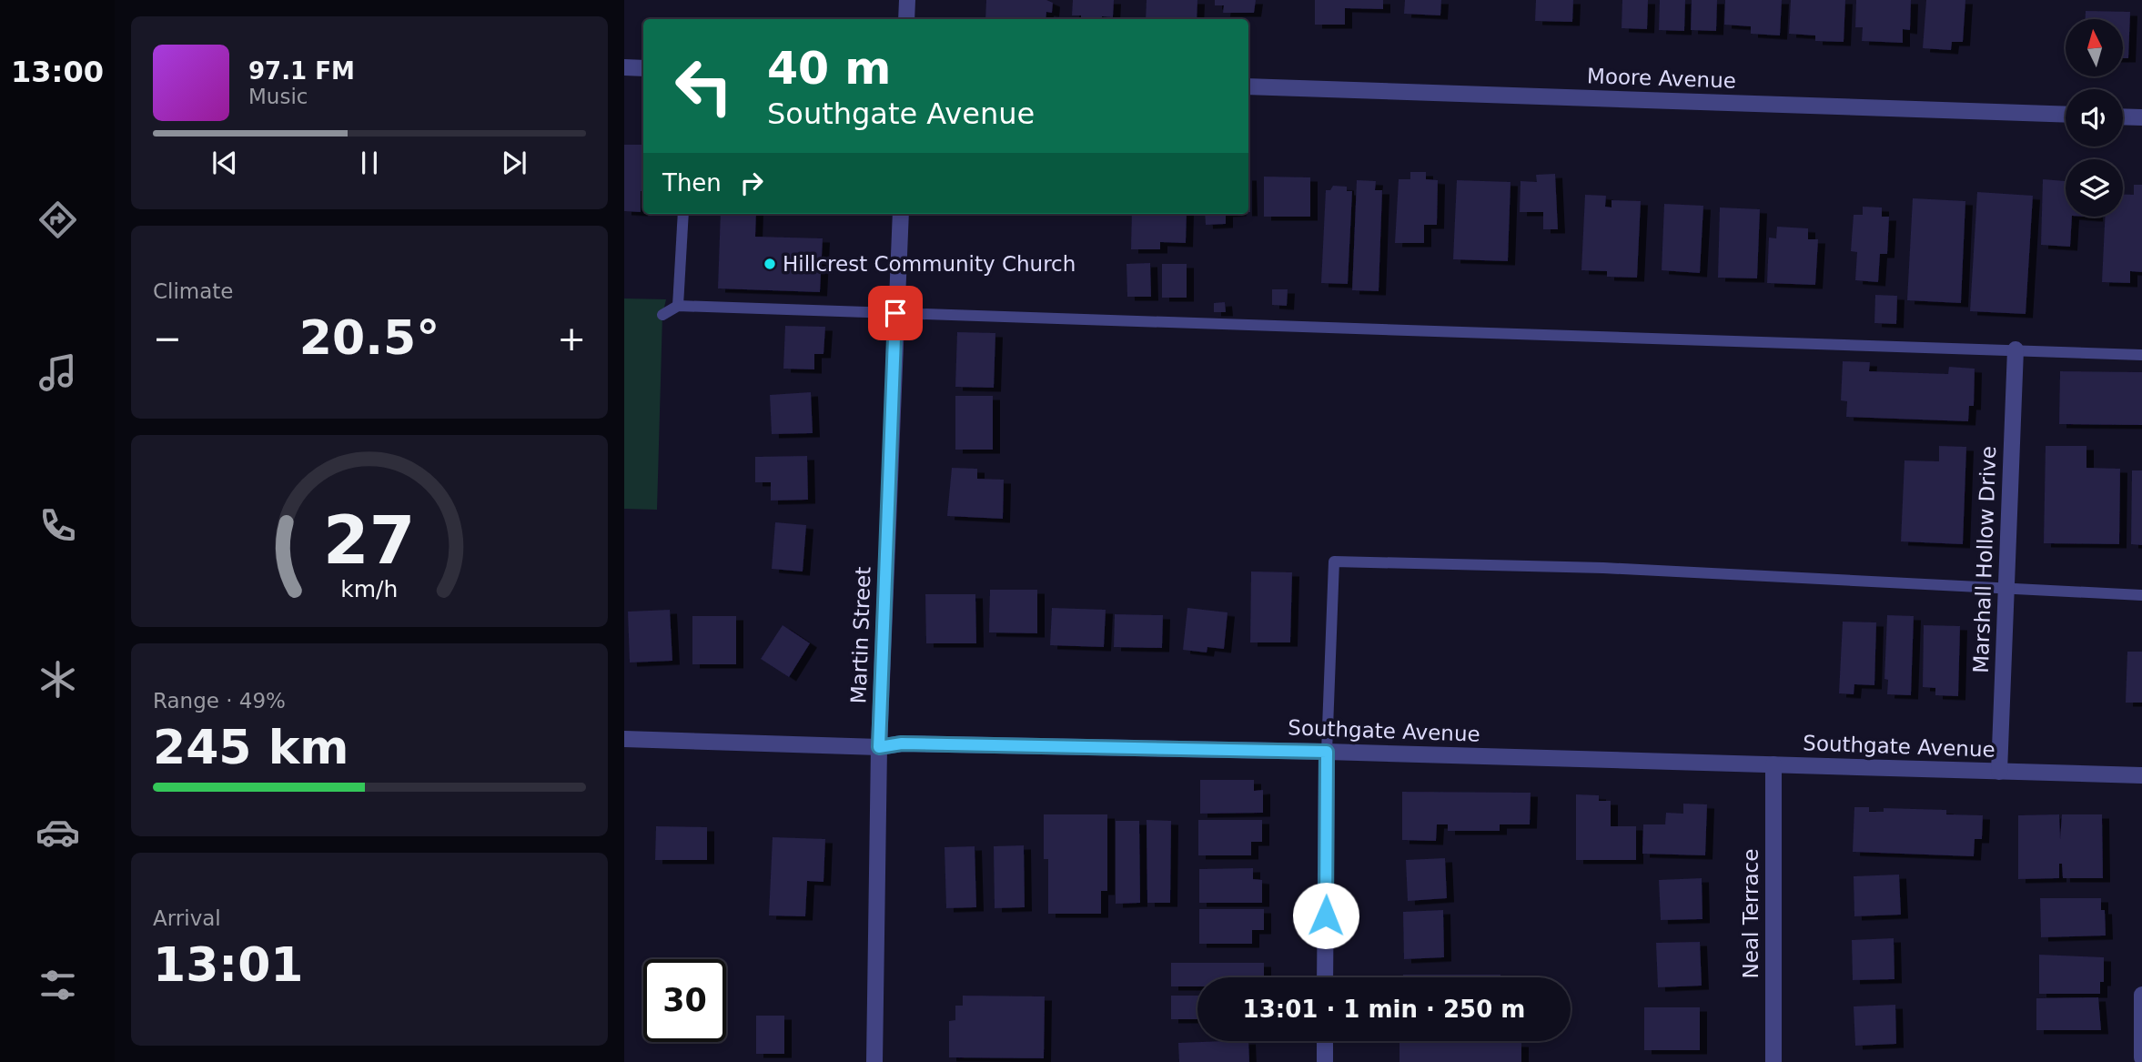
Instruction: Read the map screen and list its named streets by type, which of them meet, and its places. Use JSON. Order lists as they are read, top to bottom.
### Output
{
  "streets": {
    "street": [
      "Moore Avenue",
      "Marshall Hollow Drive",
      "Martin Street",
      "Southgate Avenue",
      "Neal Terrace"
    ]
  },
  "crossings": [
    ["Marshall Hollow Drive", "Southgate Avenue"],
    ["Martin Street", "Southgate Avenue"],
    ["Southgate Avenue", "Neal Terrace"]
  ],
  "places": ["Hillcrest Community Church"],
  "north": "top",
  "page": {
    "tabs": "13:00",
    "turn": ["40 m", "Southgate Avenue"],
    "song": ["97.1 FM", "Music"],
    "then": "Then",
    "tile": [
      "Climate",
      ["Range · 49%", "245 km"],
      ["Arrival", "13:01"]
    ],
    "heat": ["−", "20.5°", "+"],
    "limit": "30",
    "trip": "13:01 · 1 min · 250 m",
    "gauge": ["27", "km/h"]
  }
}
